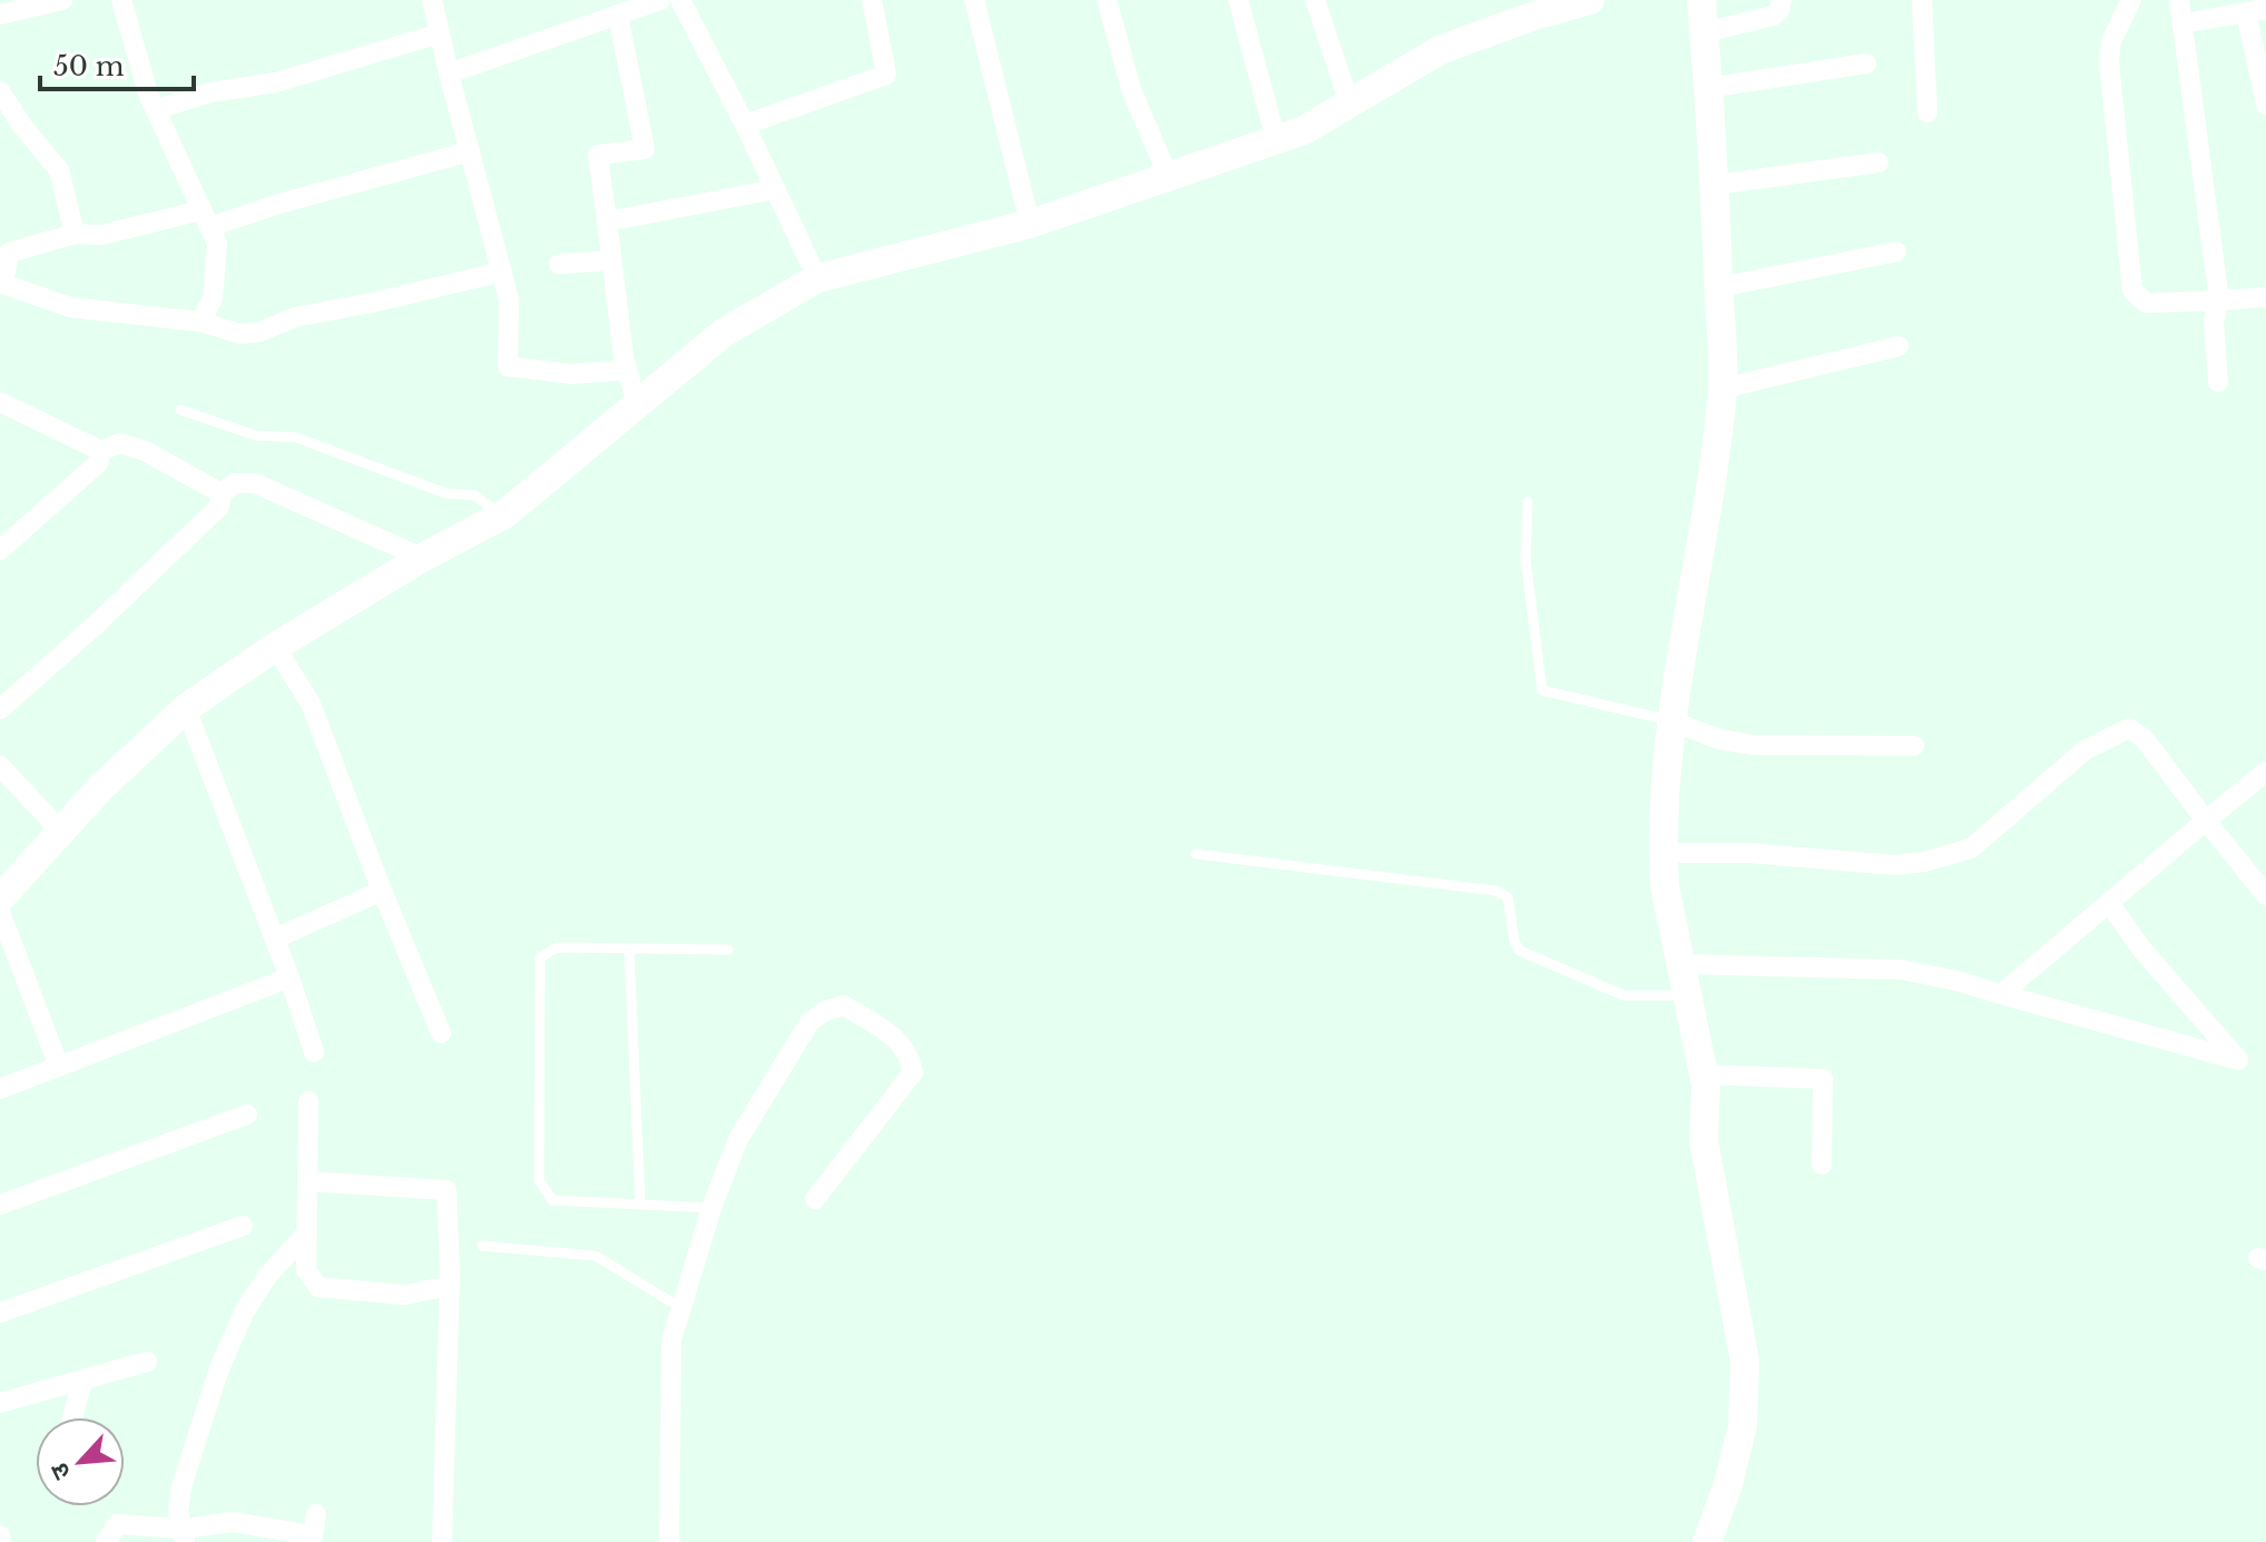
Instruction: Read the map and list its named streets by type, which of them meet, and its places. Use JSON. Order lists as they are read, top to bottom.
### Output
{
  "scale_bar": "50 m",
  "north": "bottom left"
}
